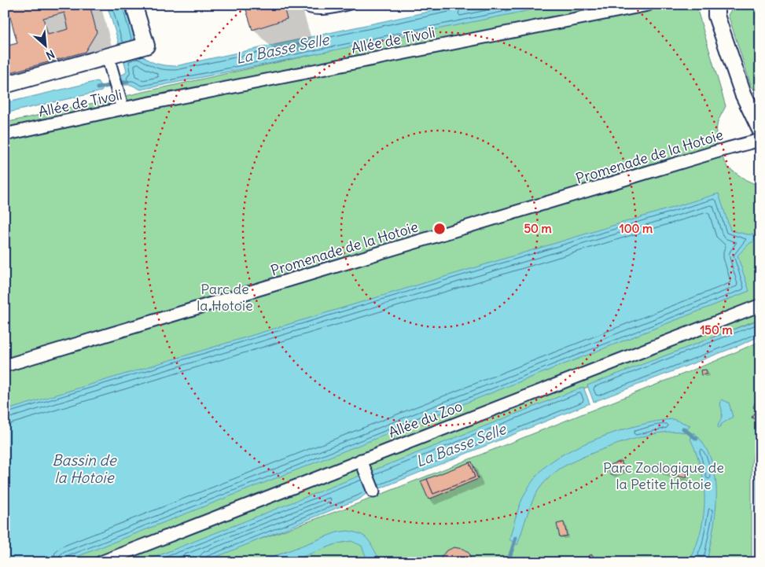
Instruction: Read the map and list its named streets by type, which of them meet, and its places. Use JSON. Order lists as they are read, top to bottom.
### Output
{
  "streets": {
    "street": ["Allée de Tivoli", "Promenade de la Hotoie", "Allée du Zoo"]
  },
  "water": ["La Basse Selle", "Bassin de la Hotoie"],
  "parks": ["Parc de la Hotoie", "Parc Zoologique de la Petite Hotoie"],
  "north": "bottom right",
  "rings": ["50 m", "100 m", "150 m"]
}
